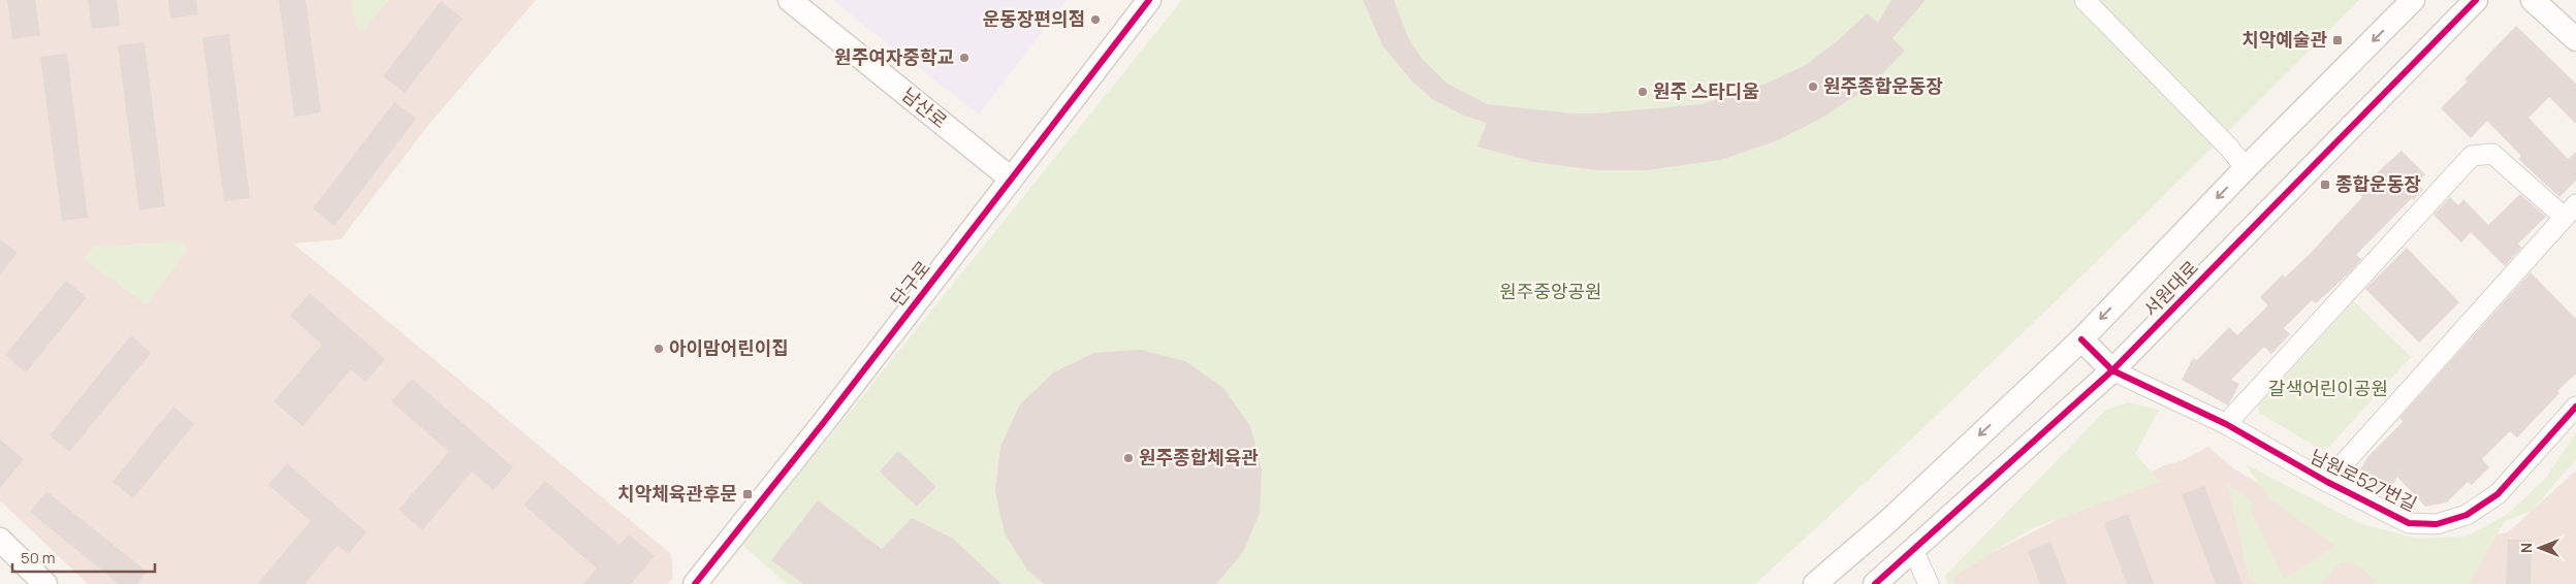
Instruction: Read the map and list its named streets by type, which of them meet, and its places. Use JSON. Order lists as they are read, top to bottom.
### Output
{
  "streets": {
    "street": [
      "남산로",
      "단구로",
      "서원대로",
      "남원로527번길"
    ]
  },
  "crossings": [
    ["남산로", "단구로"],
    ["서원대로", "남원로527번길"]
  ],
  "parks": ["원주중앙공원", "갈색어린이공원"],
  "places": {
    "other": [
      "운동장편의점",
      "원주여자중학교",
      "원주종합운동장",
      "원주 스타디움",
      "아이맘어린이집",
      "원주종합체육관"
    ],
    "transit": ["치악예술관", "종합운동장", "치악체육관후문"]
  },
  "scale_bar": "50 m",
  "north": "left"
}
